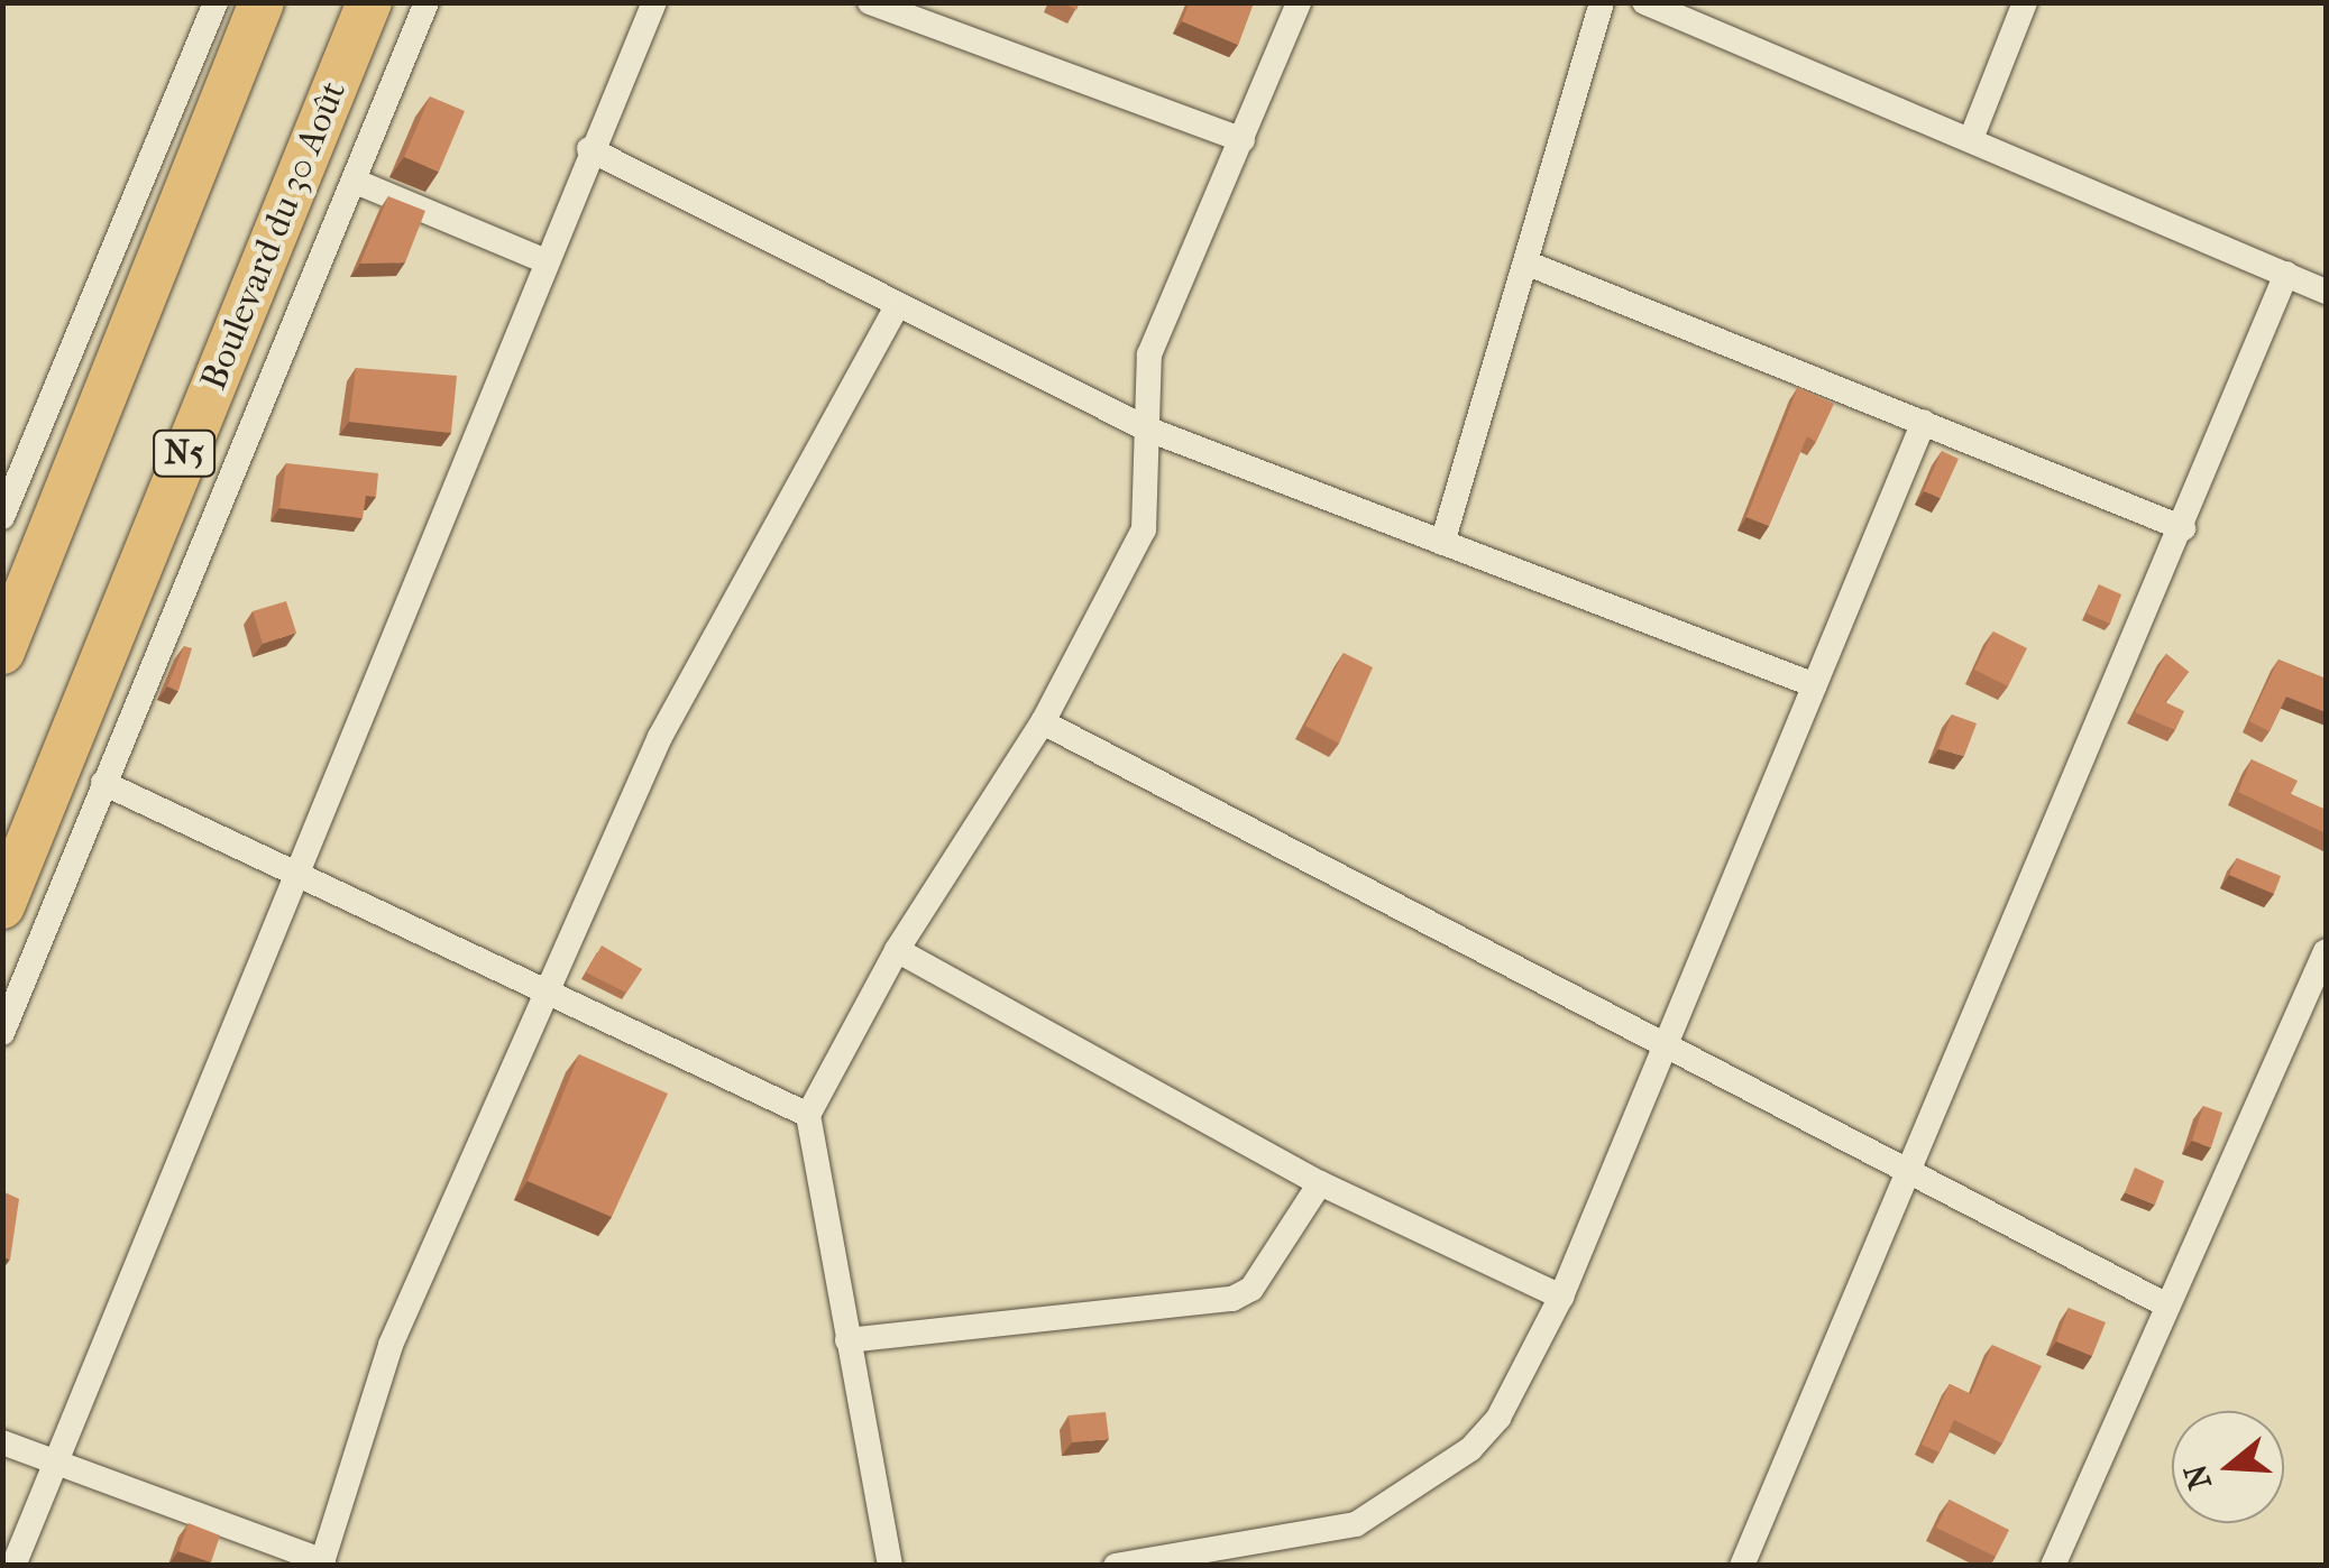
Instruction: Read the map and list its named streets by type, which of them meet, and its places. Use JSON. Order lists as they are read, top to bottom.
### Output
{
  "streets": {
    "highway": ["Boulevard du 30 Août", "N5"]
  },
  "north": "left"
}
